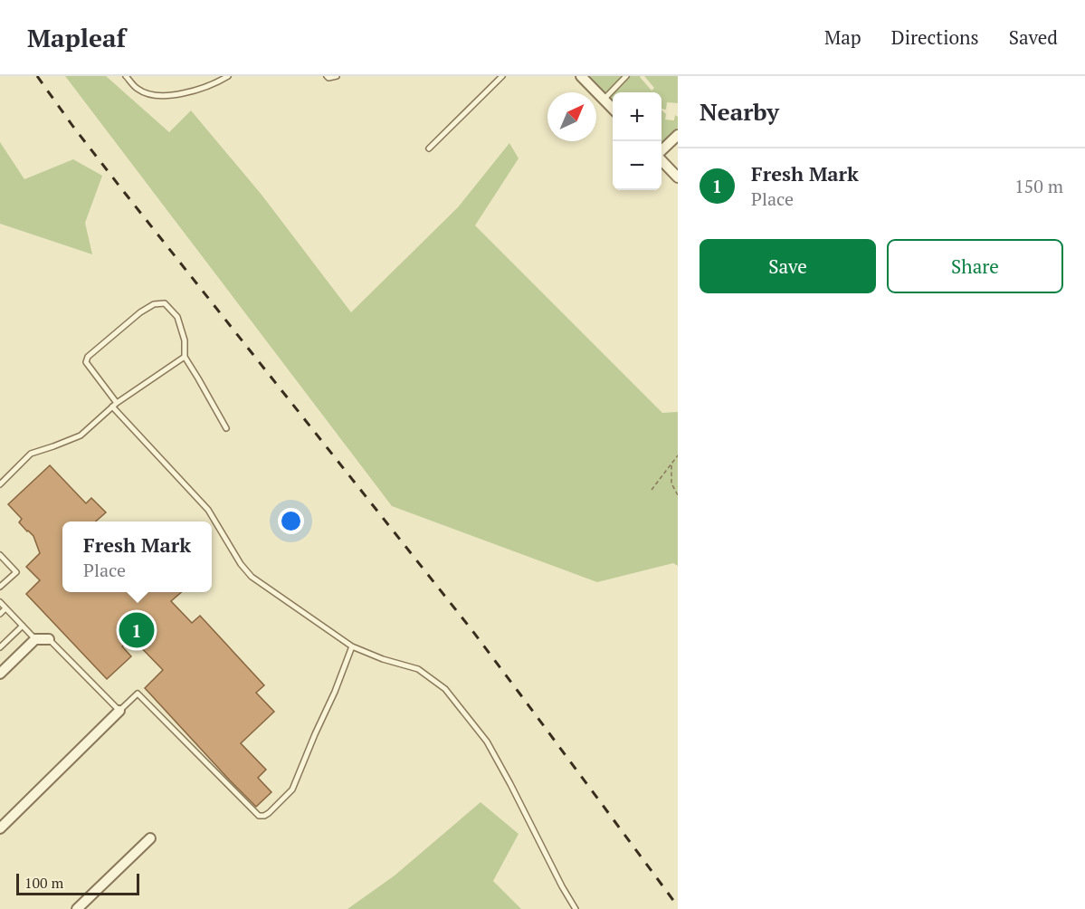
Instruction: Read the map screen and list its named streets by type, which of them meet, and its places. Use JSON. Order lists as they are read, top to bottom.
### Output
{
  "scale_bar": "100 m",
  "north": "top right",
  "page": {
    "header": "Mapleaf",
    "nav": ["Map", "Directions", "Saved"],
    "heading": "Nearby",
    "map_buttons": ["+", "−"],
    "list": [
      {
        "mark": "1",
        "name": "Fresh Mark",
        "note": "Place",
        "value": "150 m"
      }
    ],
    "buttons": ["Save", "Share"],
    "popup": ["Fresh Mark", "Place"],
    "pins": "1",
    "scale": "100 m"
  }
}
